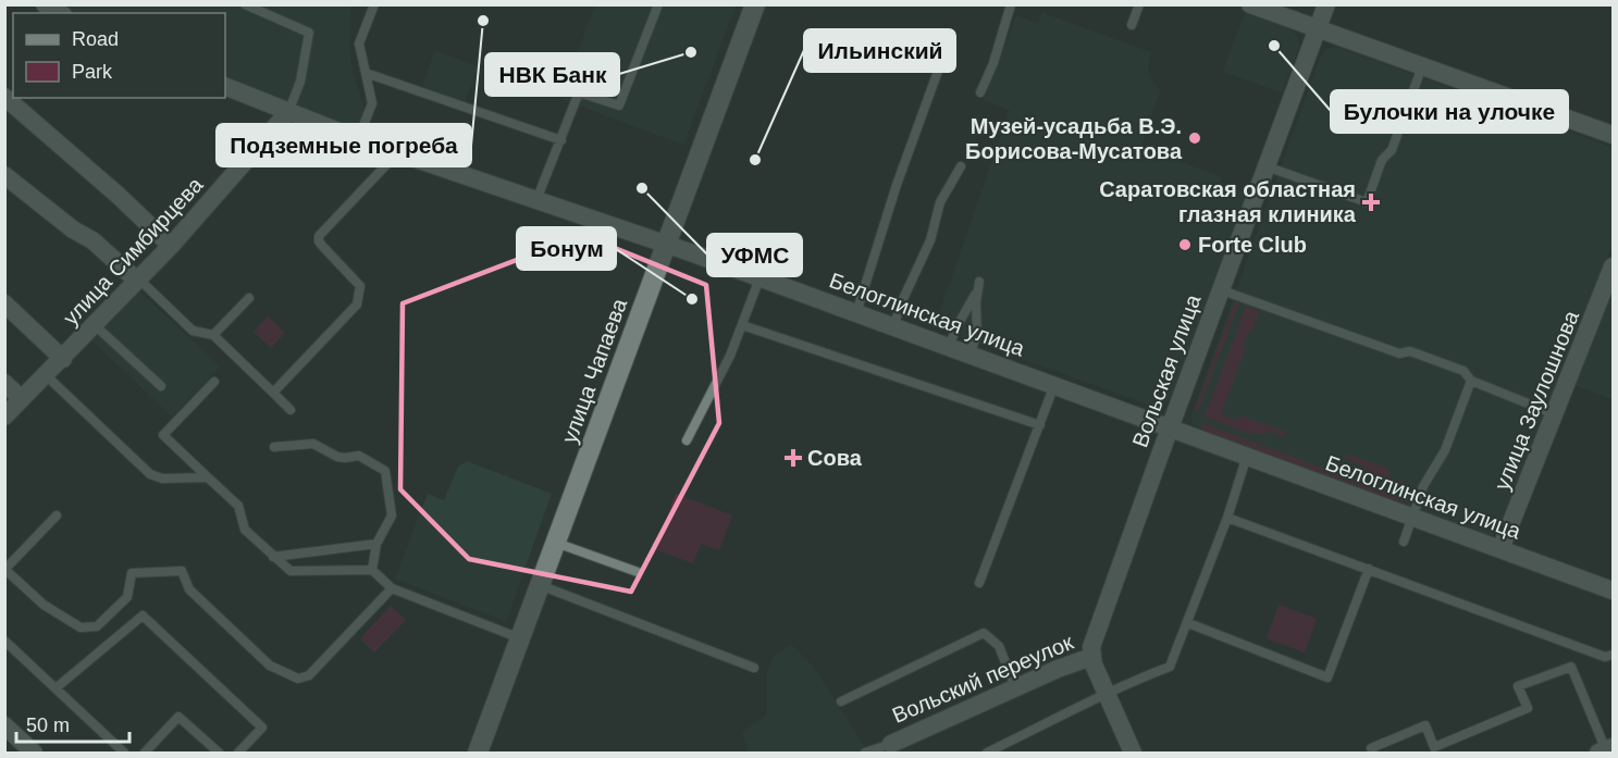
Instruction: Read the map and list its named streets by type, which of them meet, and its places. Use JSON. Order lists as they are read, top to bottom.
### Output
{
  "streets": {
    "street": [
      "улица Симбирцева",
      "Белоглинская улица",
      "улица Чапаева",
      "Вольская улица",
      "улица Заулошнова",
      "Вольский переулок"
    ]
  },
  "crossings": [
    ["улица Симбирцева", "Белоглинская улица"],
    ["Белоглинская улица", "улица Чапаева"],
    ["Белоглинская улица", "Вольская улица"],
    ["Белоглинская улица", "улица Заулошнова"],
    ["Вольская улица", "Вольский переулок"]
  ],
  "places": {
    "other": [
      "Подземные погреба",
      "Булочки на улочке",
      "НВК Банк",
      "Музей-усадьба В.Э. Борисова-Мусатова",
      "Ильинский",
      "УФМС",
      "Forte Club",
      "Бонум"
    ],
    "health": ["Саратовская областная глазная клиника", "Сова"]
  },
  "legend": ["Road", "Park"],
  "scale_bar": "50 m"
}
